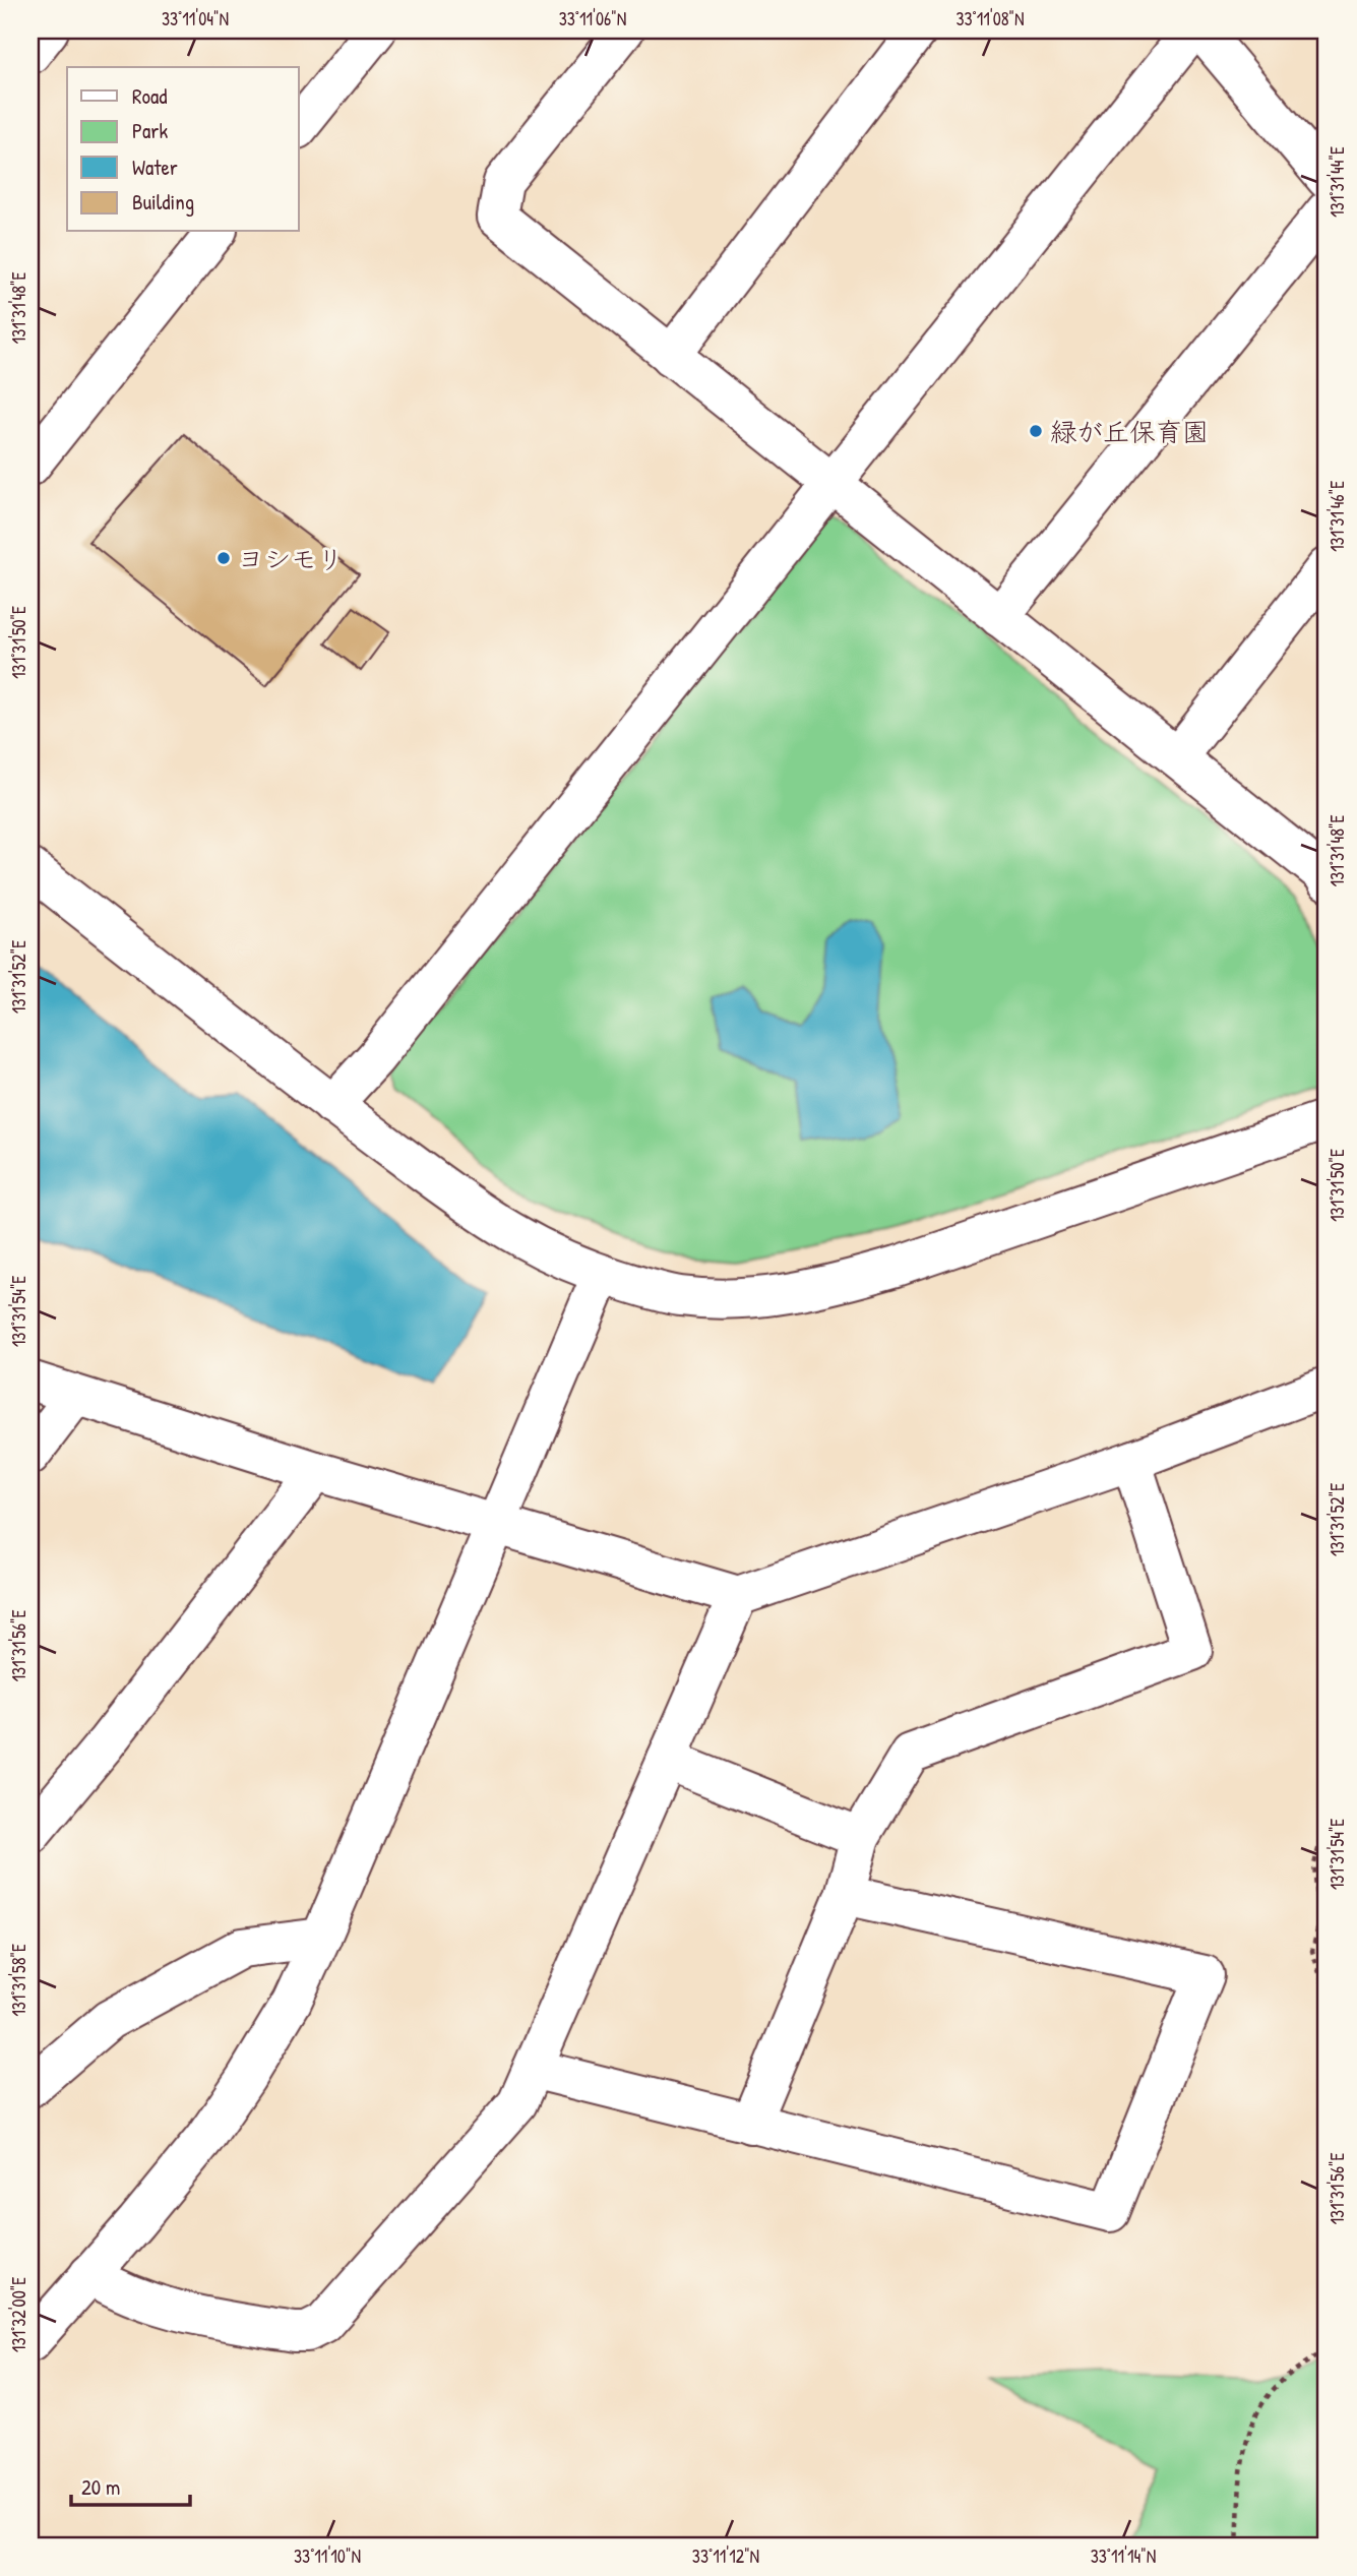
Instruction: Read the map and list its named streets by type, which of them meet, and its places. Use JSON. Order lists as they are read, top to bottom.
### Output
{
  "places": ["緑が丘保育園", "ヨシモリ"],
  "legend": [
    "Road",
    "Park",
    "Water",
    "Building"
  ],
  "scale_bar": "20 m",
  "coordinates": [
    "33°11'04\"N",
    "33°11'06\"N",
    "33°11'08\"N",
    "131°31'44\"E",
    "131°31'48\"E",
    "131°31'46\"E",
    "131°31'50\"E",
    "131°31'52\"E",
    "131°31'54\"E",
    "131°31'56\"E",
    "131°31'58\"E",
    "131°32'00\"E",
    "33°11'10\"N",
    "33°11'12\"N",
    "33°11'14\"N"
  ]
}
